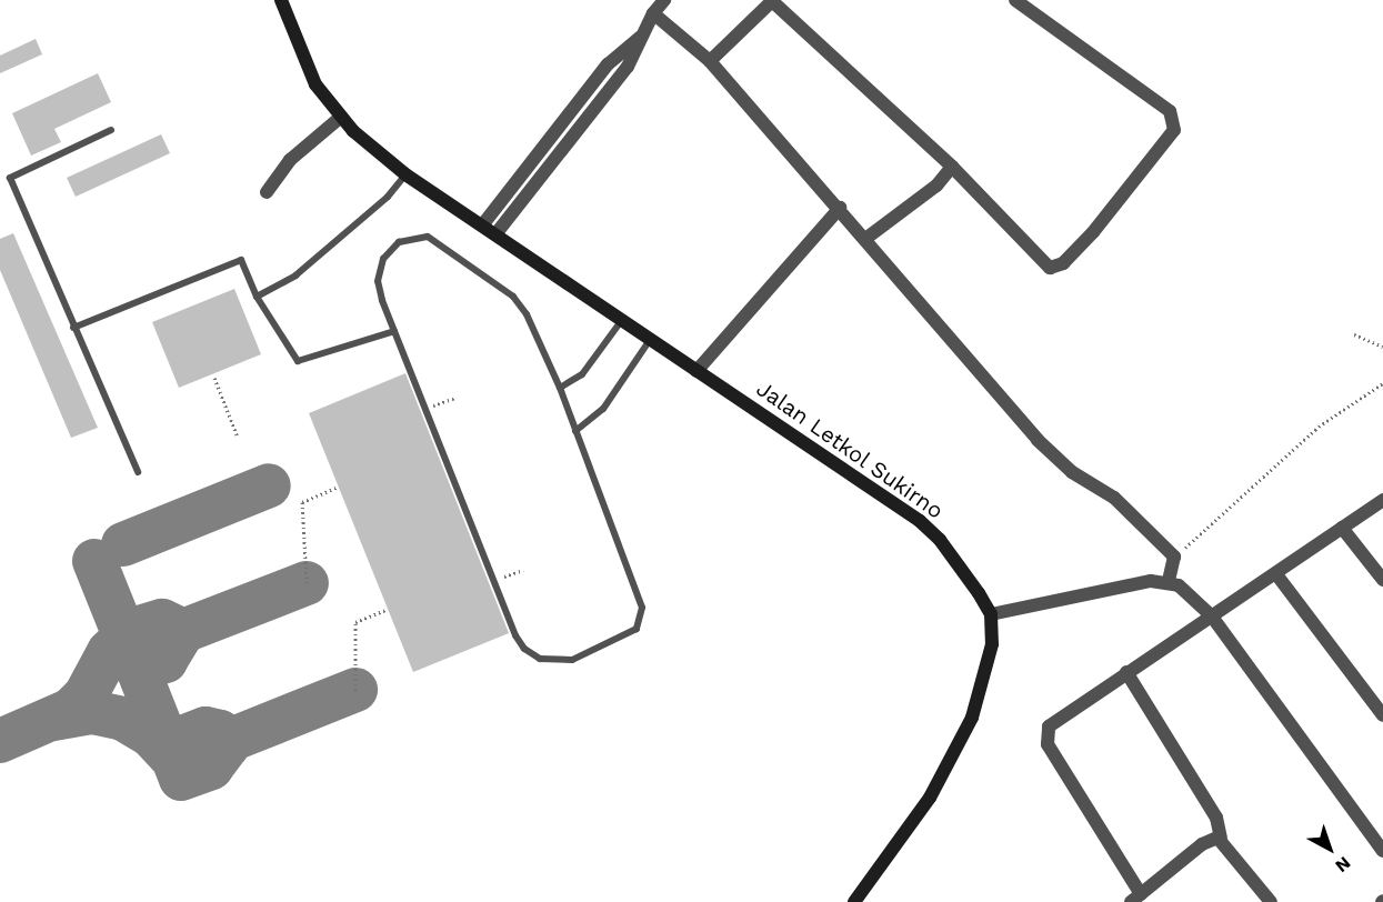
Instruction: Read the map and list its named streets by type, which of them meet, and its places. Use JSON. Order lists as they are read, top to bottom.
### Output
{
  "streets": {
    "main road": ["Jalan Letkol Sukirno"]
  },
  "north": "bottom right"
}
